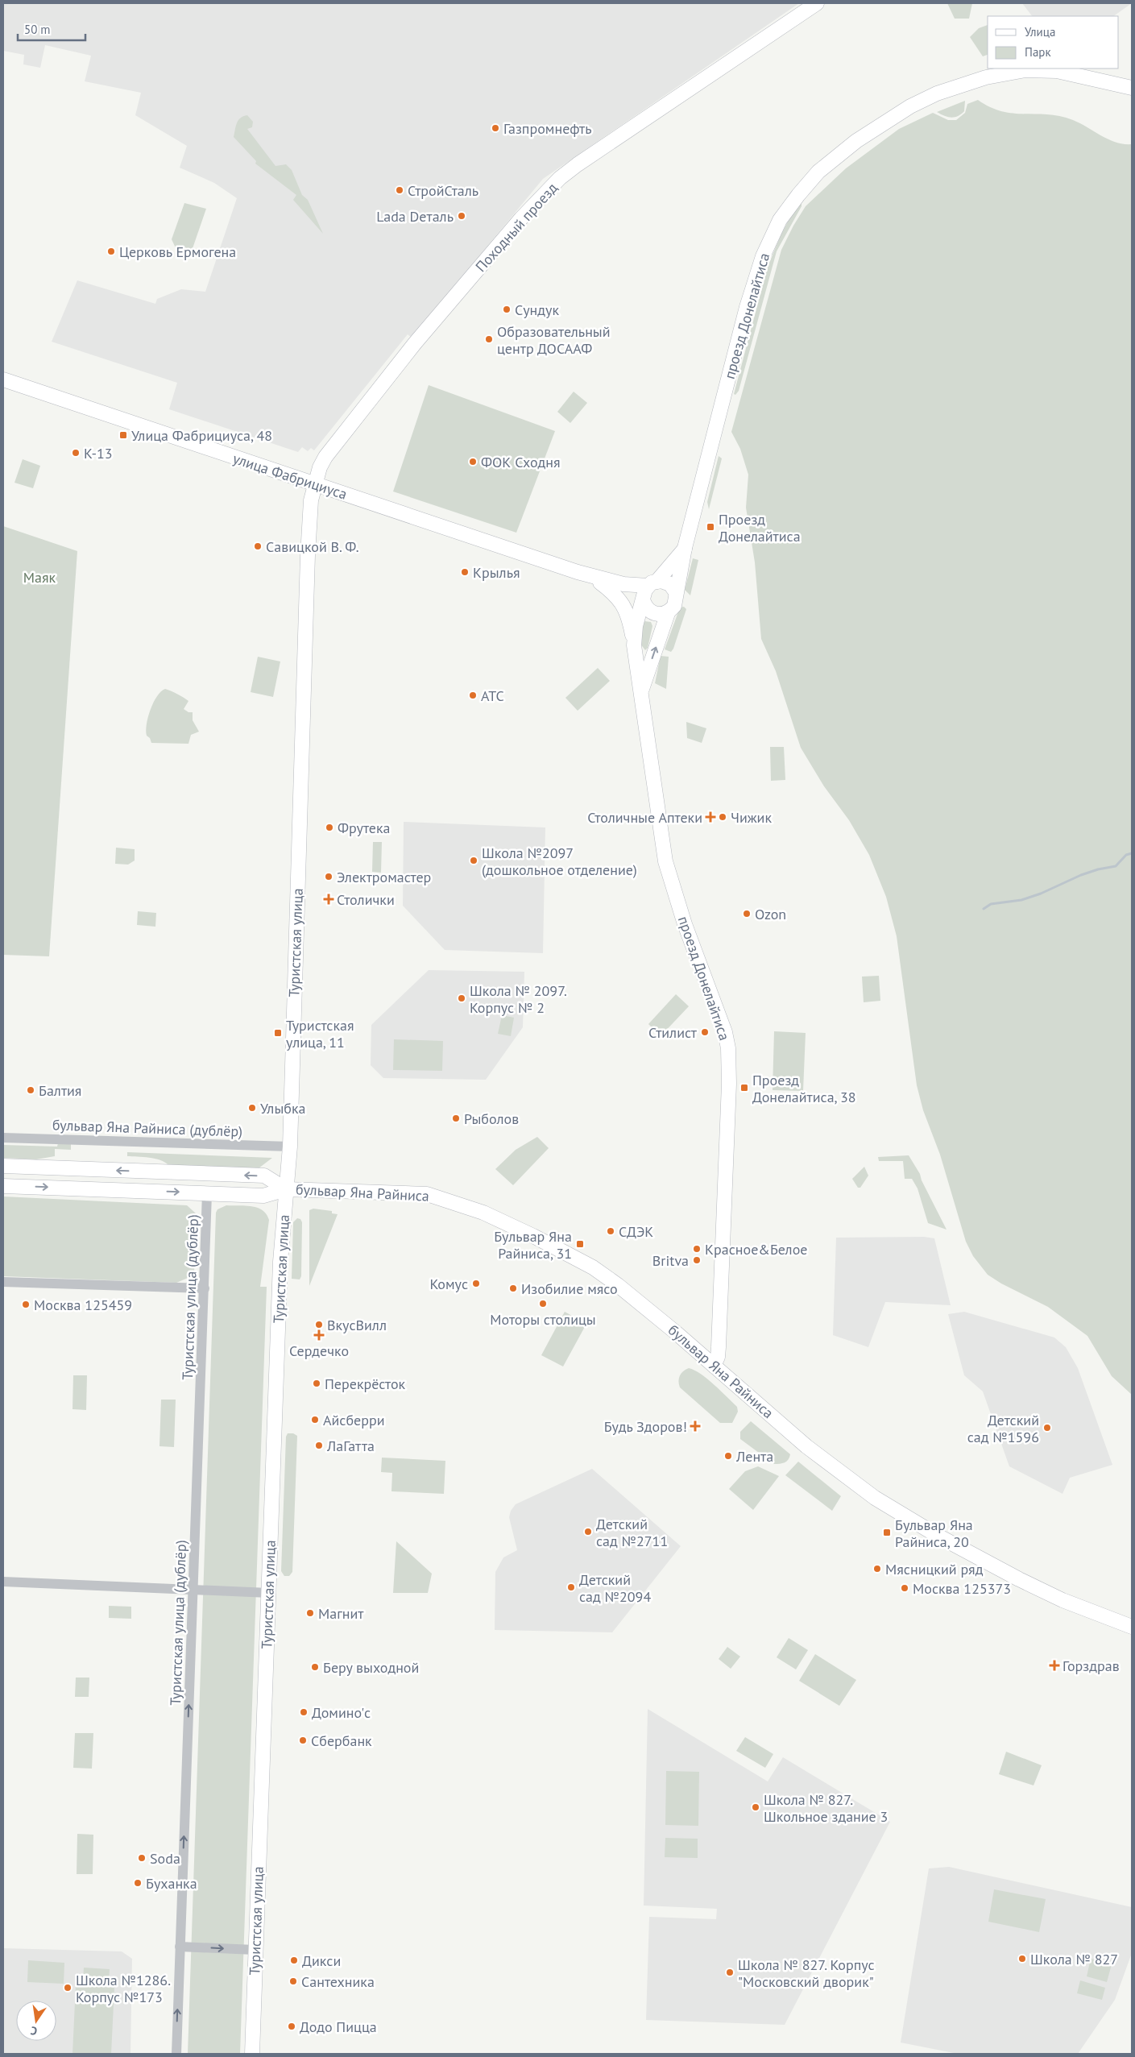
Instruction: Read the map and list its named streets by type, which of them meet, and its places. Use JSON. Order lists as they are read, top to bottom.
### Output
{
  "streets": {
    "main road": [
      "Походный проезд",
      "проезд Донелайтиса",
      "улица Фабрициуса",
      "Туристская улица",
      "бульвар Яна Райниса"
    ],
    "street": ["бульвар Яна Райниса (дублёр)", "Туристская улица (дублёр)"]
  },
  "crossings": [
    ["Походный проезд", "улица Фабрициуса"],
    ["Походный проезд", "Туристская улица"],
    ["проезд Донелайтиса", "улица Фабрициуса"],
    ["проезд Донелайтиса", "бульвар Яна Райниса"],
    ["улица Фабрициуса", "Туристская улица"],
    ["Туристская улица", "бульвар Яна Райниса (дублёр)"],
    ["Туристская улица", "бульвар Яна Райниса"],
    ["бульвар Яна Райниса", "Туристская улица (дублёр)"]
  ],
  "one_way": ["Туристская улица (дублёр)"],
  "parks": ["Маяк"],
  "places": {
    "other": [
      "Газпромнефть",
      "СтройСталь",
      "Lada Dеталь",
      "Церковь Ермогена",
      "Сундук",
      "Образовательный центр ДОСААФ",
      "K-13",
      "ФОК Сходня",
      "Савицкой В. Ф.",
      "Крылья",
      "АТС",
      "Чижик",
      "Фрутека",
      "Школа №2097 (дошкольное отделение)",
      "Электромастер",
      "Ozon",
      "Школа № 2097. Корпус № 2",
      "Стилист",
      "Балтия",
      "Улыбка",
      "Рыболов",
      "СДЭК",
      "Красное&Белое",
      "Britva",
      "Комус",
      "Изобилие мясо",
      "Моторы столицы",
      "Москва 125459",
      "ВкусВилл",
      "Перекрёсток",
      "Айсберри",
      "Детский сад №1596",
      "ЛаГатта",
      "Лента",
      "Детский сад №2711",
      "Мясницкий ряд",
      "Детский сад №2094",
      "Москва 125373",
      "Магнит",
      "Беру выходной",
      "Домино'c",
      "Сбербанк",
      "Школа № 827. Школьное здание 3",
      "Soda",
      "Буханка",
      "Школа № 827",
      "Дикси",
      "Школа № 827. Корпус \"Московский дворик\"",
      "Сантехника",
      "Школа №1286. Корпус №173",
      "Додо Пицца"
    ],
    "transit": [
      "Улица Фабрициуса, 48",
      "Проезд Донелайтиса",
      "Туристская улица, 11",
      "Проезд Донелайтиса, 38",
      "Бульвар Яна Райниса, 31",
      "Бульвар Яна Райниса, 20"
    ],
    "health": [
      "Столичные Аптеки",
      "Столички",
      "Сердечко",
      "Будь Здоров!",
      "Горздрав"
    ]
  },
  "legend": ["Улица", "Парк"],
  "scale_bar": "50 m",
  "north": "bottom"
}
